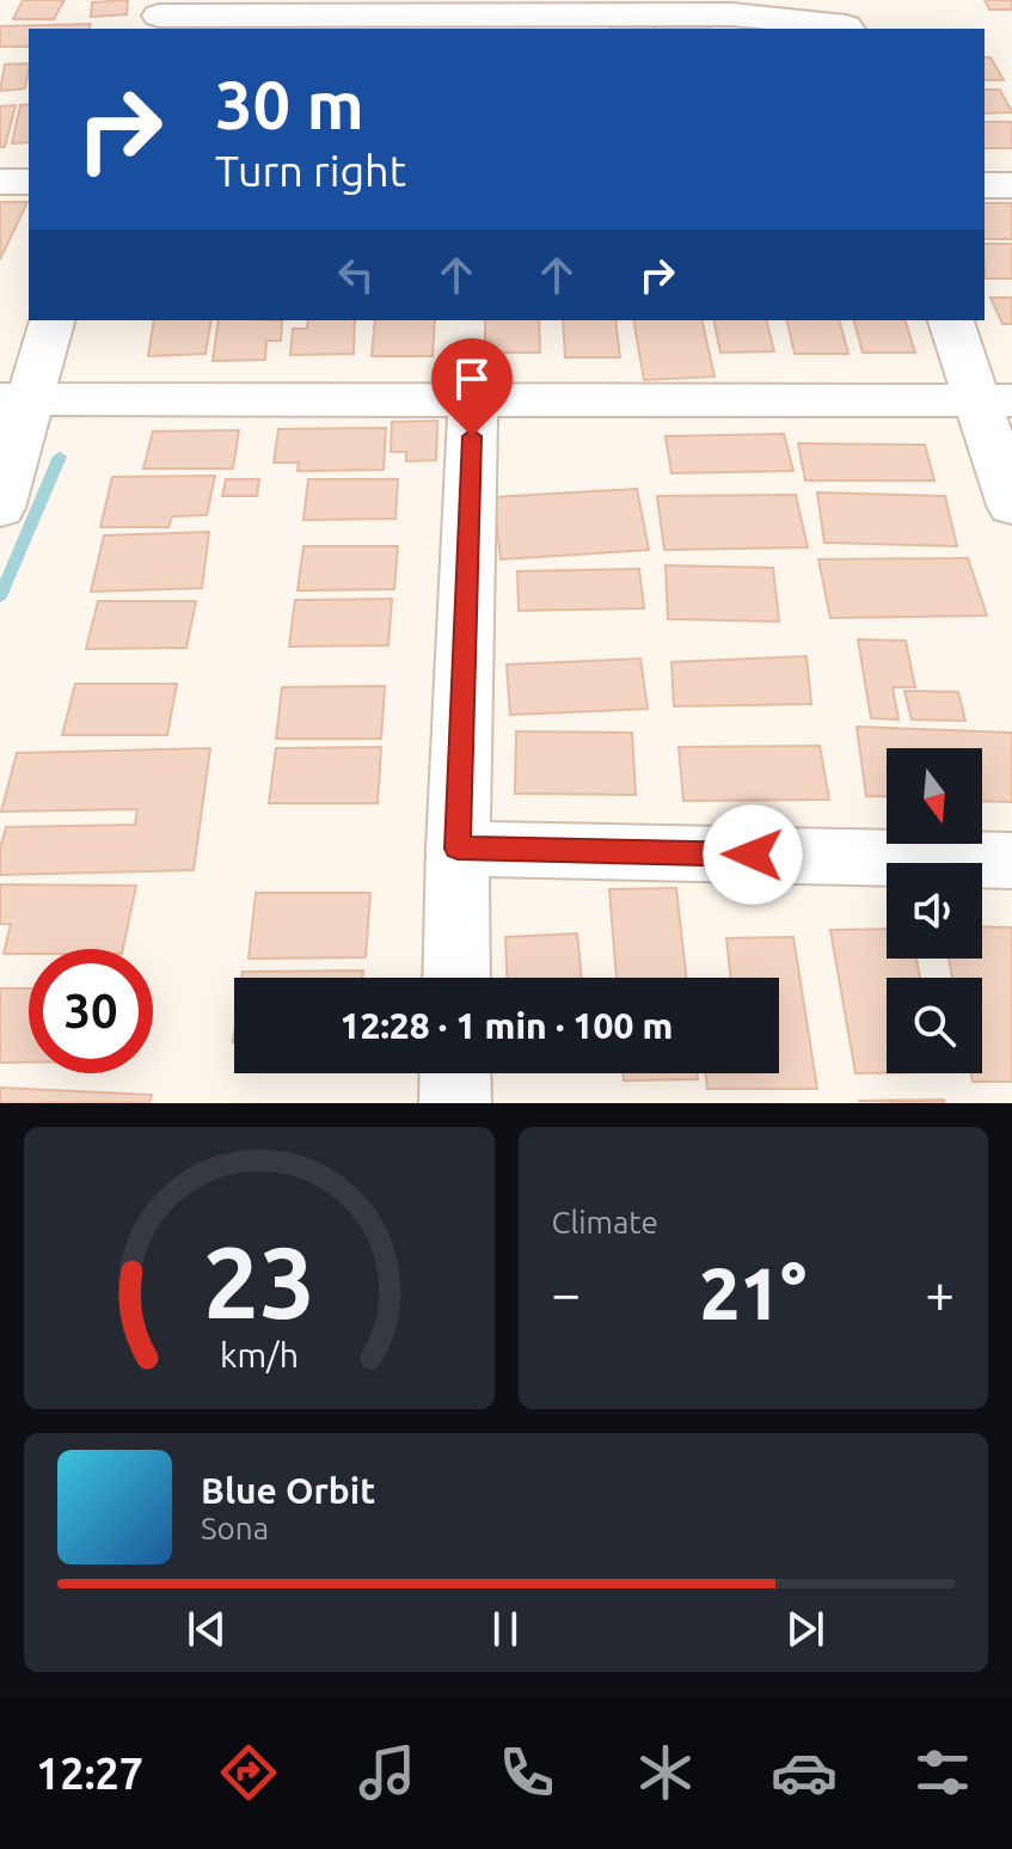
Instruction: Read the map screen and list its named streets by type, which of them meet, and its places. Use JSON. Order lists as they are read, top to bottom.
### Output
{
  "north": "bottom",
  "page": {
    "turn": ["30 m", "Turn right"],
    "limit": "30",
    "trip": "12:28 · 1 min · 100 m",
    "tile": "Climate",
    "heat": ["−", "21°", "+"],
    "song": ["Blue Orbit", "Sona"],
    "tabs": "12:27",
    "gauge": ["23", "km/h"]
  }
}
